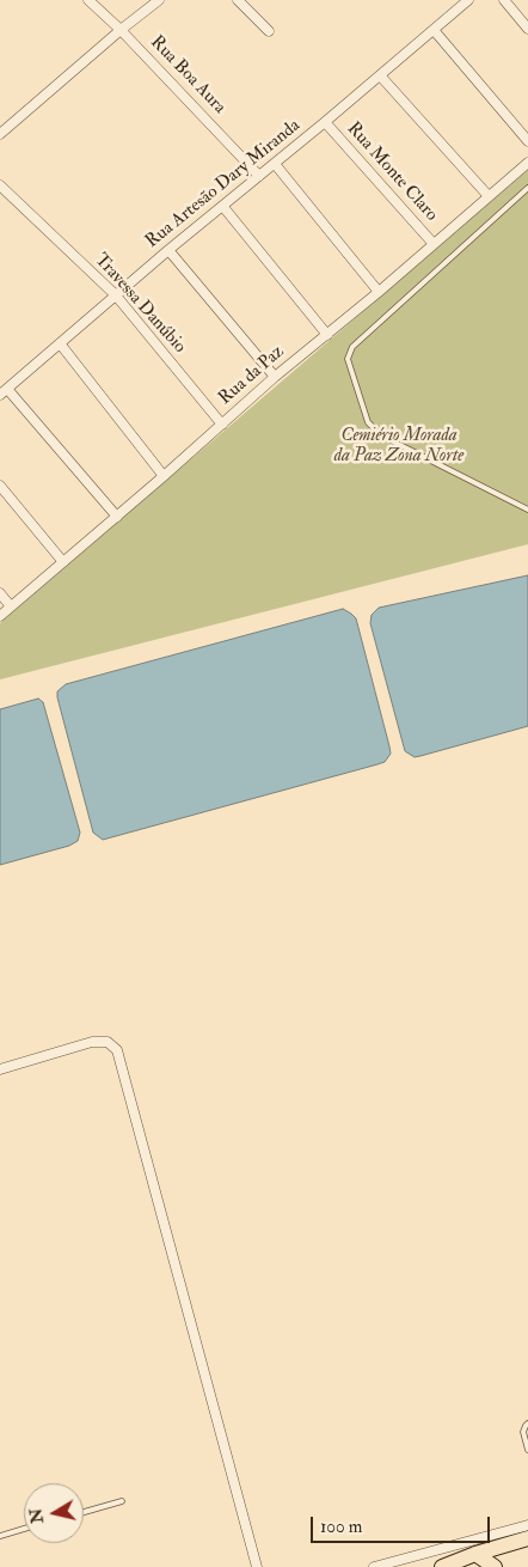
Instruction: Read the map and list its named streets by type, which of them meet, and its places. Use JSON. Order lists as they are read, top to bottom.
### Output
{
  "streets": {
    "street": [
      "Rua Boa Aura",
      "Rua Monte Claro",
      "Rua Artesão Dary Miranda",
      "Travessa Danúbio",
      "Rua da Paz"
    ]
  },
  "crossings": [
    ["Rua Boa Aura", "Rua Artesão Dary Miranda"],
    ["Rua Monte Claro", "Rua Artesão Dary Miranda"],
    ["Rua Monte Claro", "Rua da Paz"],
    ["Rua Artesão Dary Miranda", "Travessa Danúbio"],
    ["Travessa Danúbio", "Rua da Paz"]
  ],
  "parks": ["Cemiério Morada da Paz Zona Norte"],
  "scale_bar": "100 m",
  "north": "left"
}
